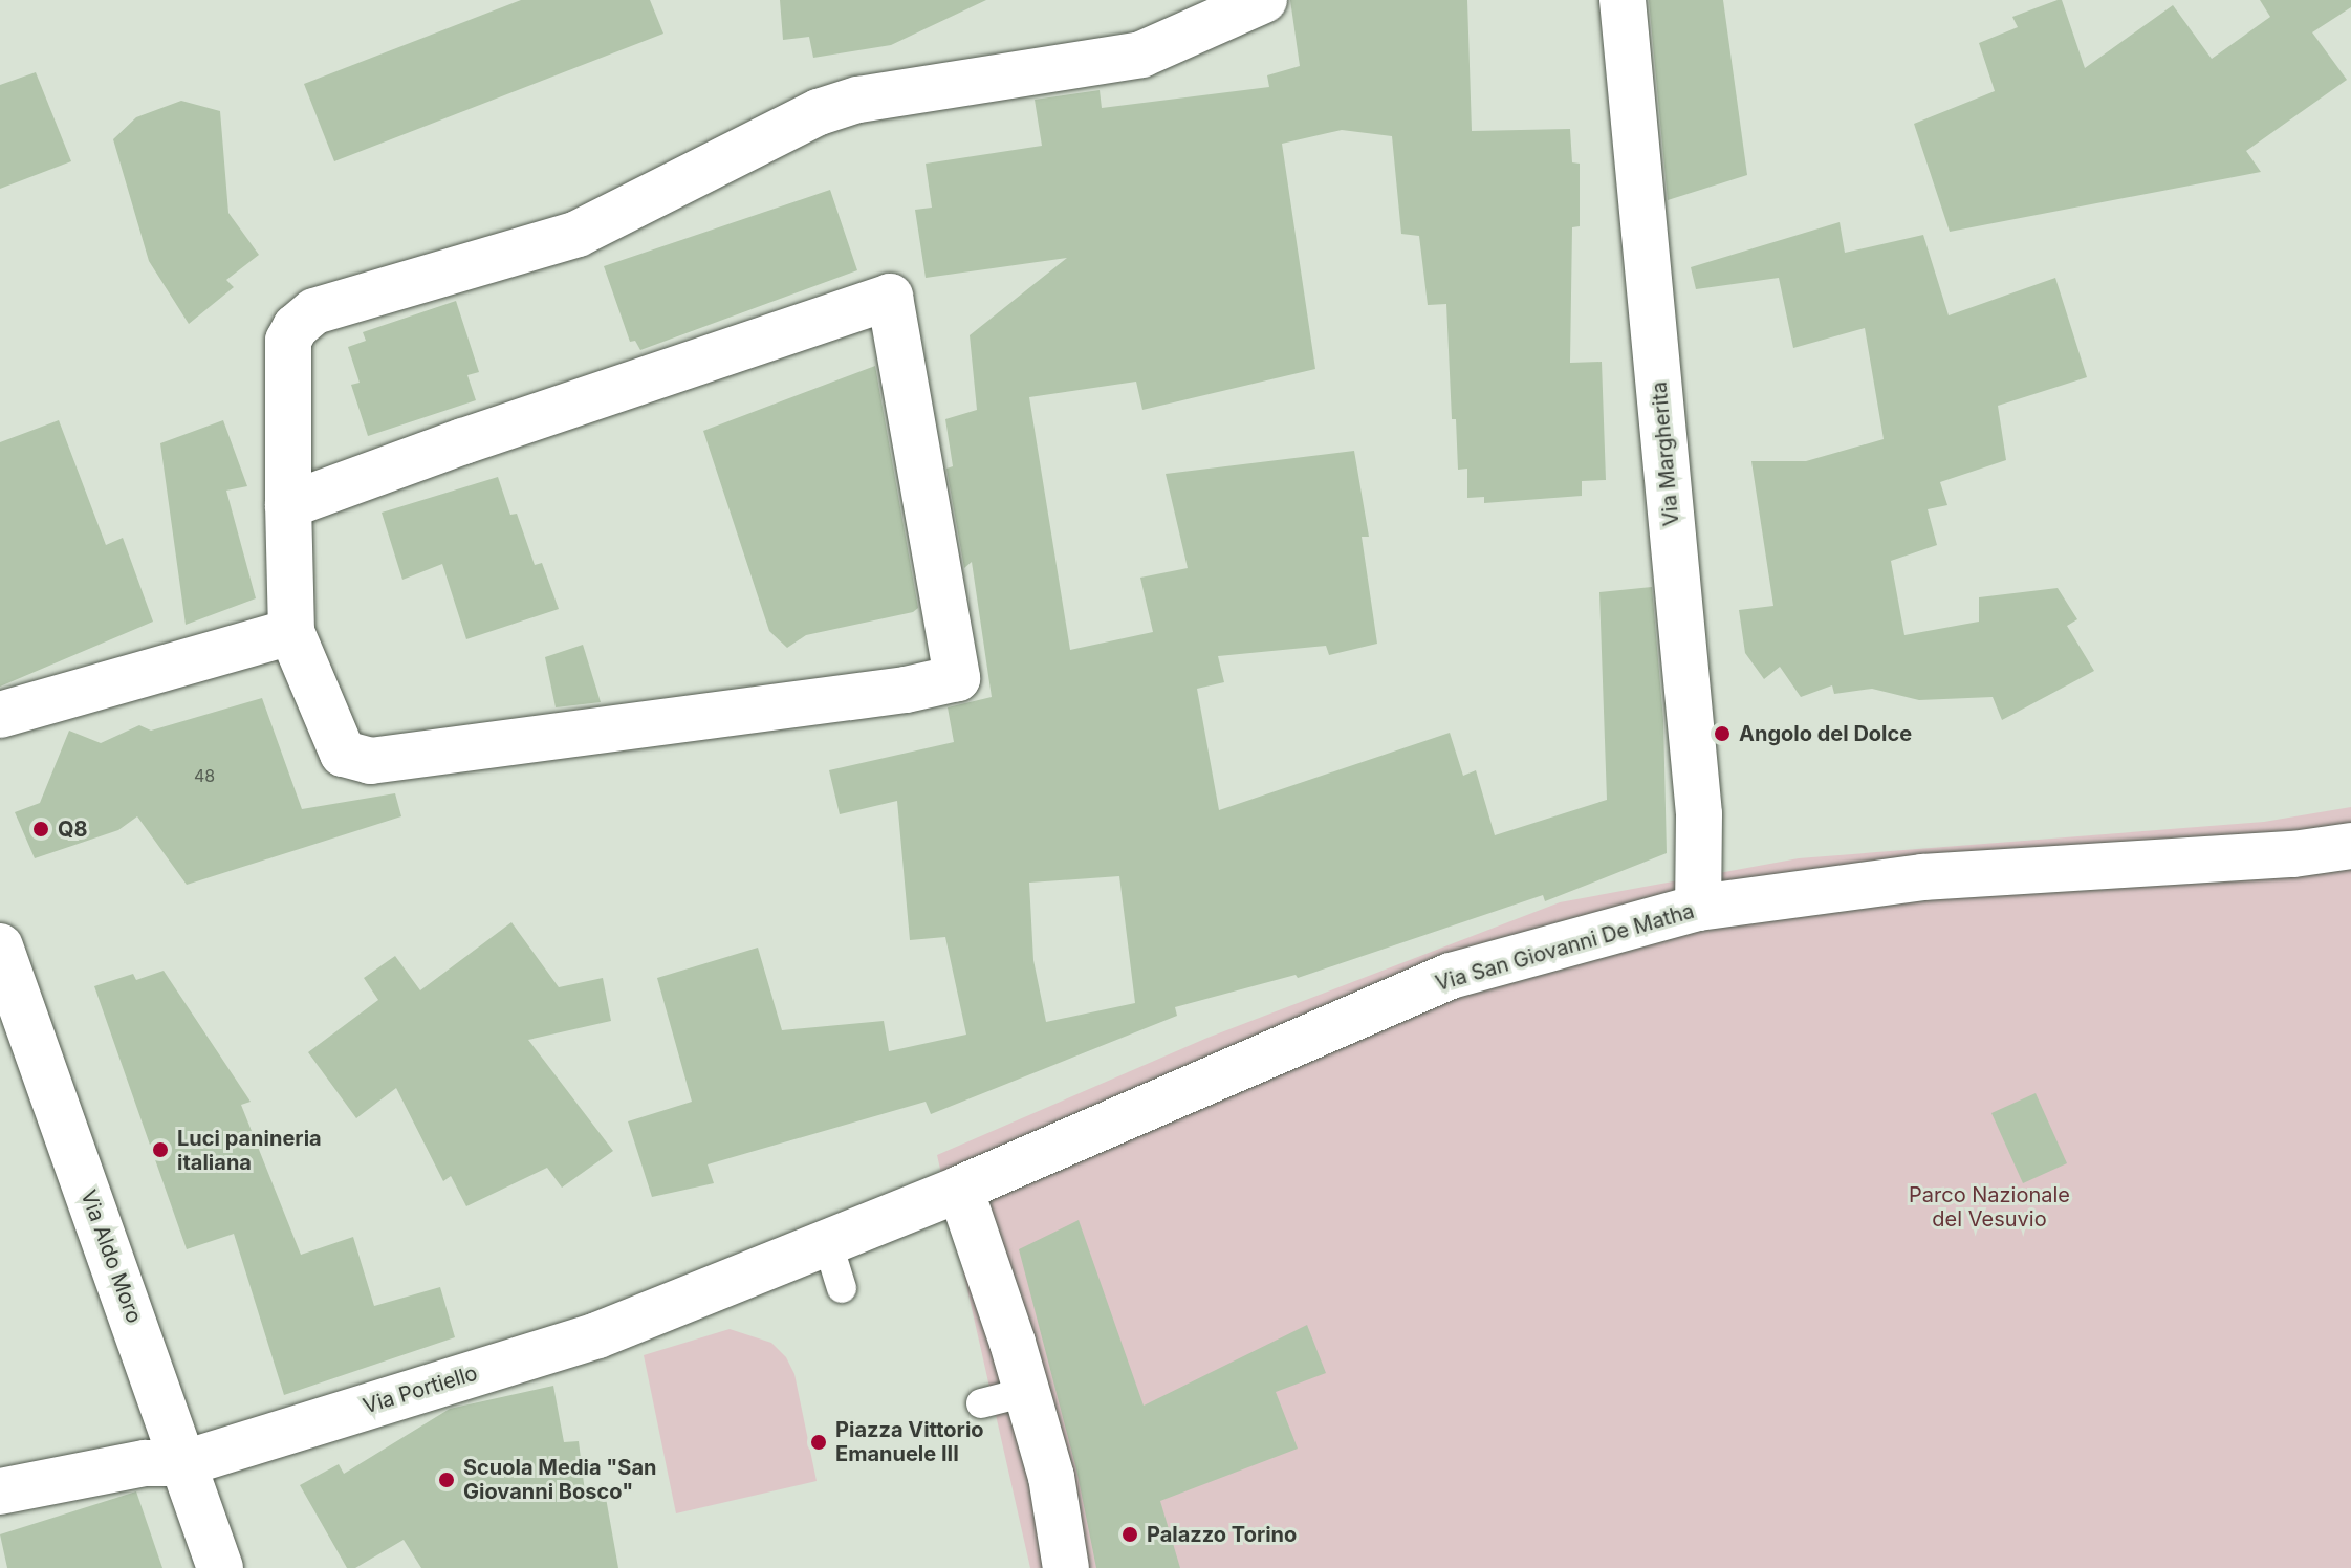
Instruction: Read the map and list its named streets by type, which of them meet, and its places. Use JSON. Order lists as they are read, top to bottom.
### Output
{
  "streets": {
    "street": [
      "Via Margherita",
      "Via San Giovanni De Matha",
      "Via Aldo Moro",
      "Via Portiello"
    ]
  },
  "crossings": [
    ["Via Margherita", "Via San Giovanni De Matha"],
    ["Via San Giovanni De Matha", "Via Portiello"],
    ["Via Aldo Moro", "Via Portiello"]
  ],
  "parks": ["Parco Nazionale del Vesuvio"],
  "places": [
    "Angolo del Dolce",
    "Q8",
    "Luci panineria italiana",
    "Piazza Vittorio Emanuele III",
    "Scuola Media \"San Giovanni Bosco\"",
    "Palazzo Torino"
  ],
  "house_numbers": ["48"]
}
